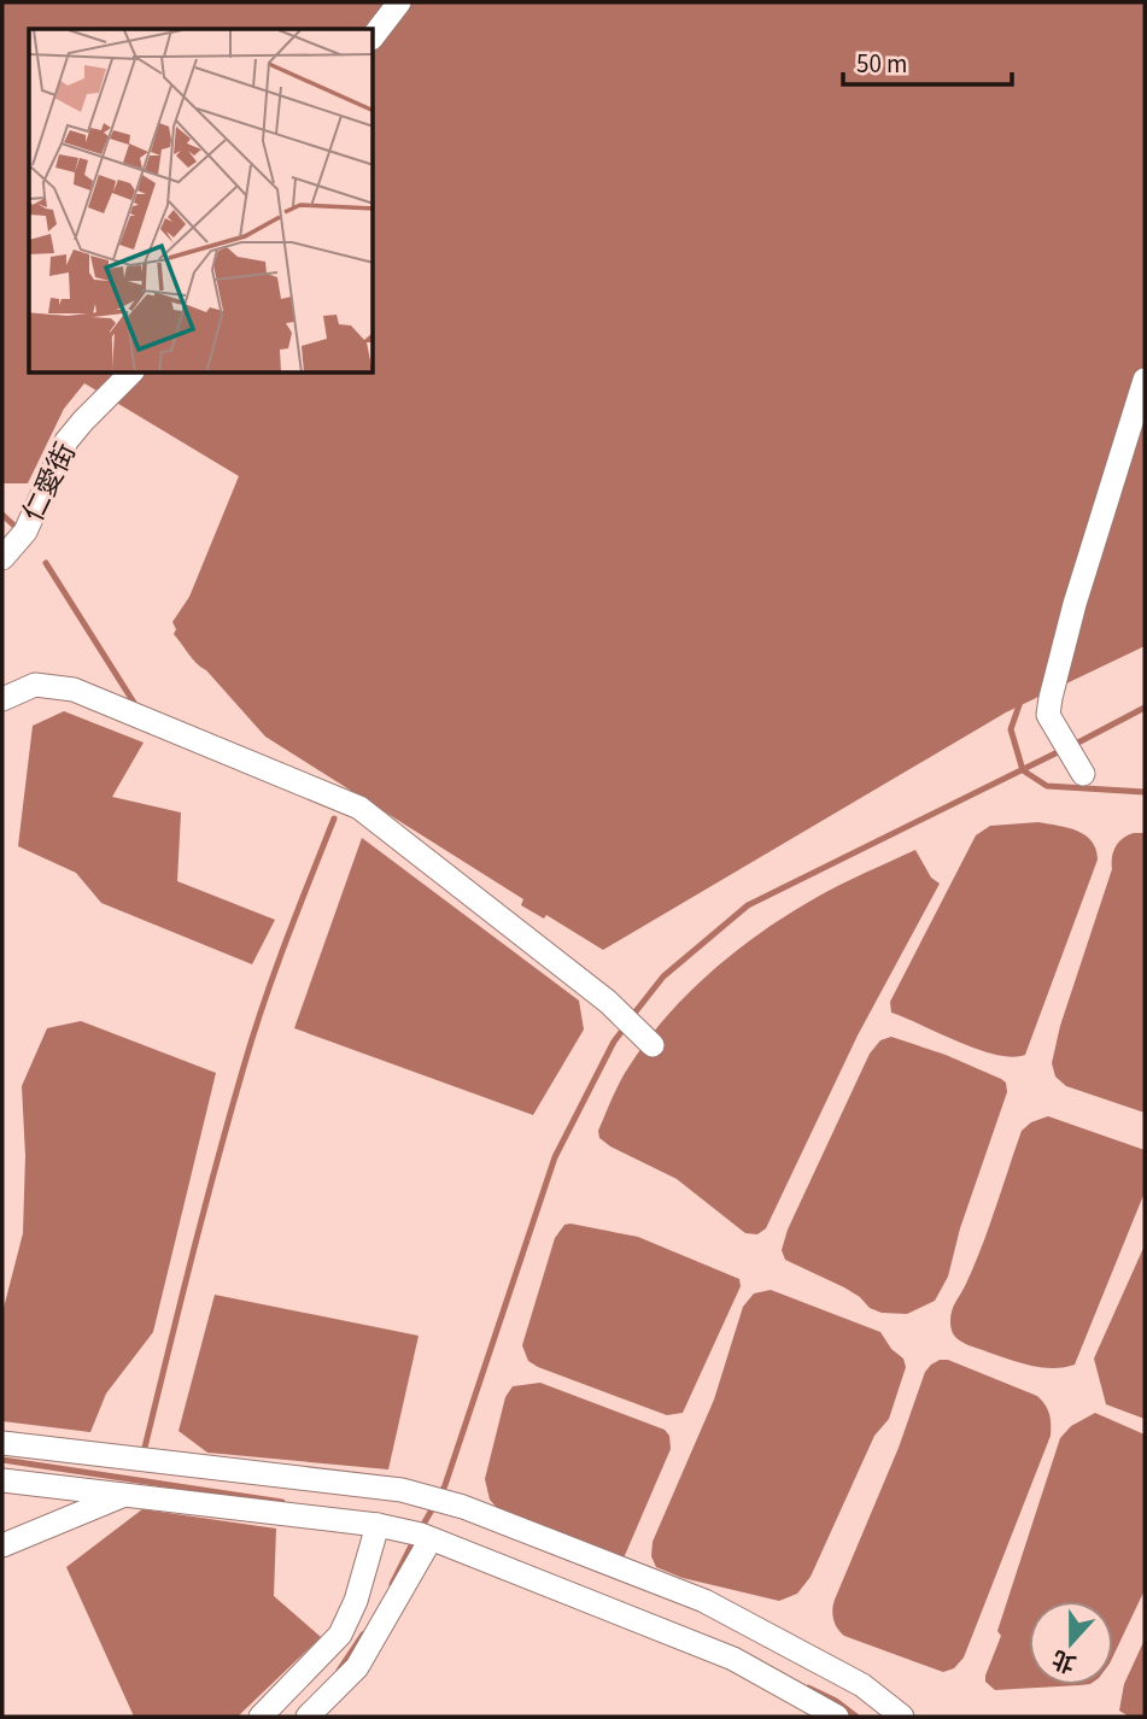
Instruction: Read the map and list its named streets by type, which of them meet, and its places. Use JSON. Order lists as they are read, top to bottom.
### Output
{
  "streets": {
    "street": ["仁愛街"]
  },
  "scale_bar": "50 m",
  "north": "bottom"
}
